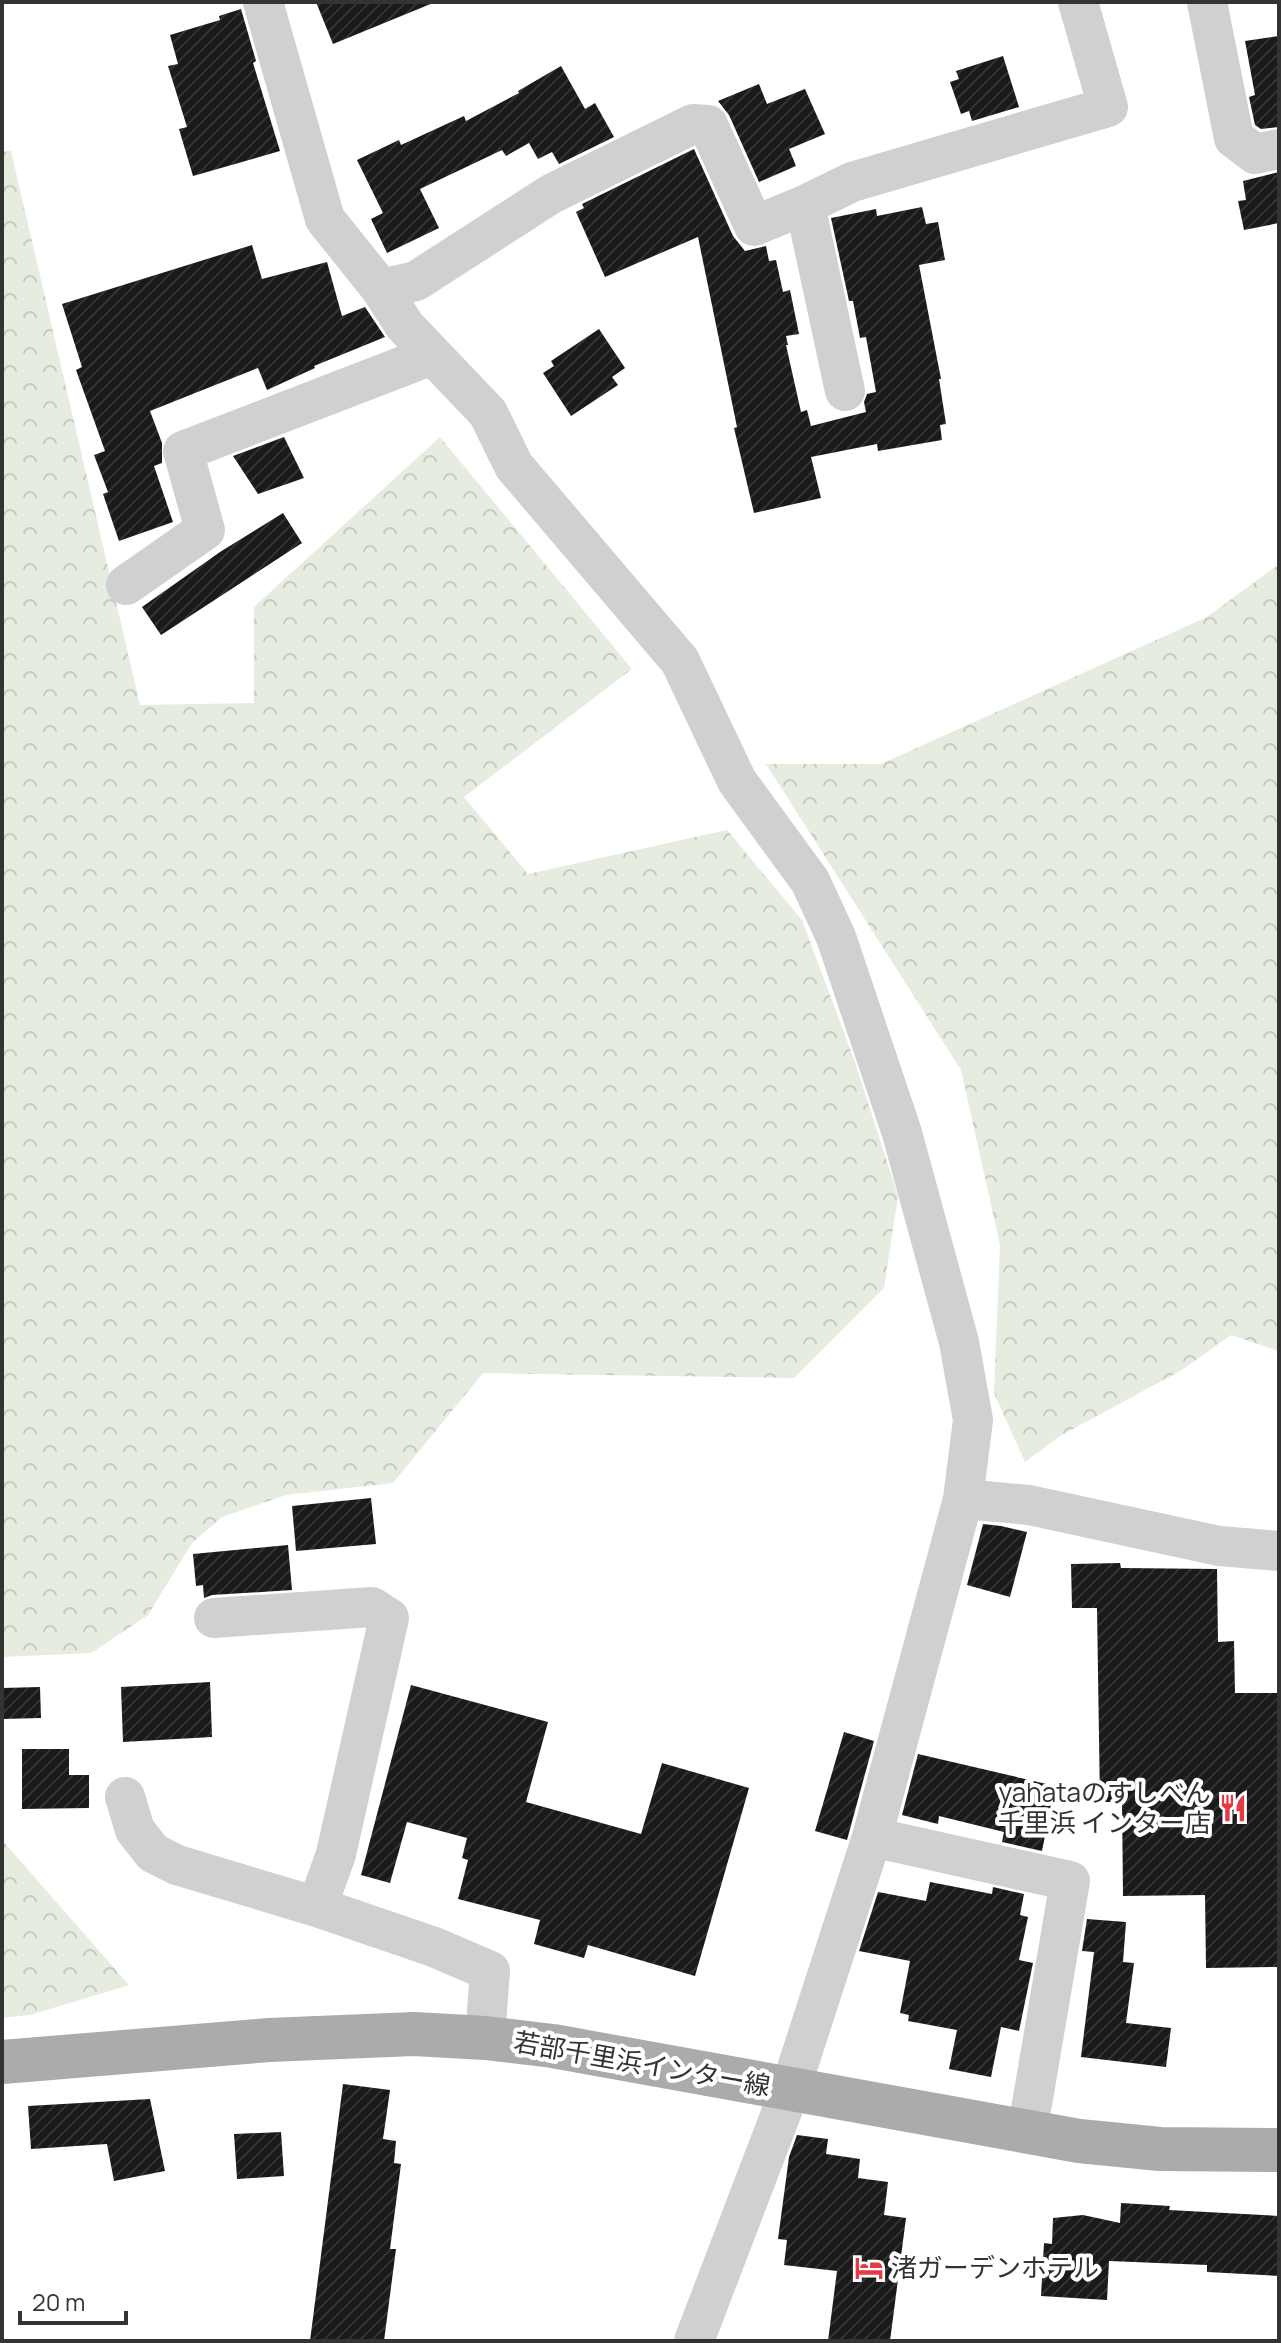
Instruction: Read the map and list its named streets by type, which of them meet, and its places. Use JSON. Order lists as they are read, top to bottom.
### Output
{
  "streets": {
    "main road": ["若部千里浜インター線"]
  },
  "places": {
    "restaurant": ["yahataのすしべん 千里浜 インター店"],
    "hotel": ["渚ガーデンホテル"]
  },
  "scale_bar": "20 m"
}
